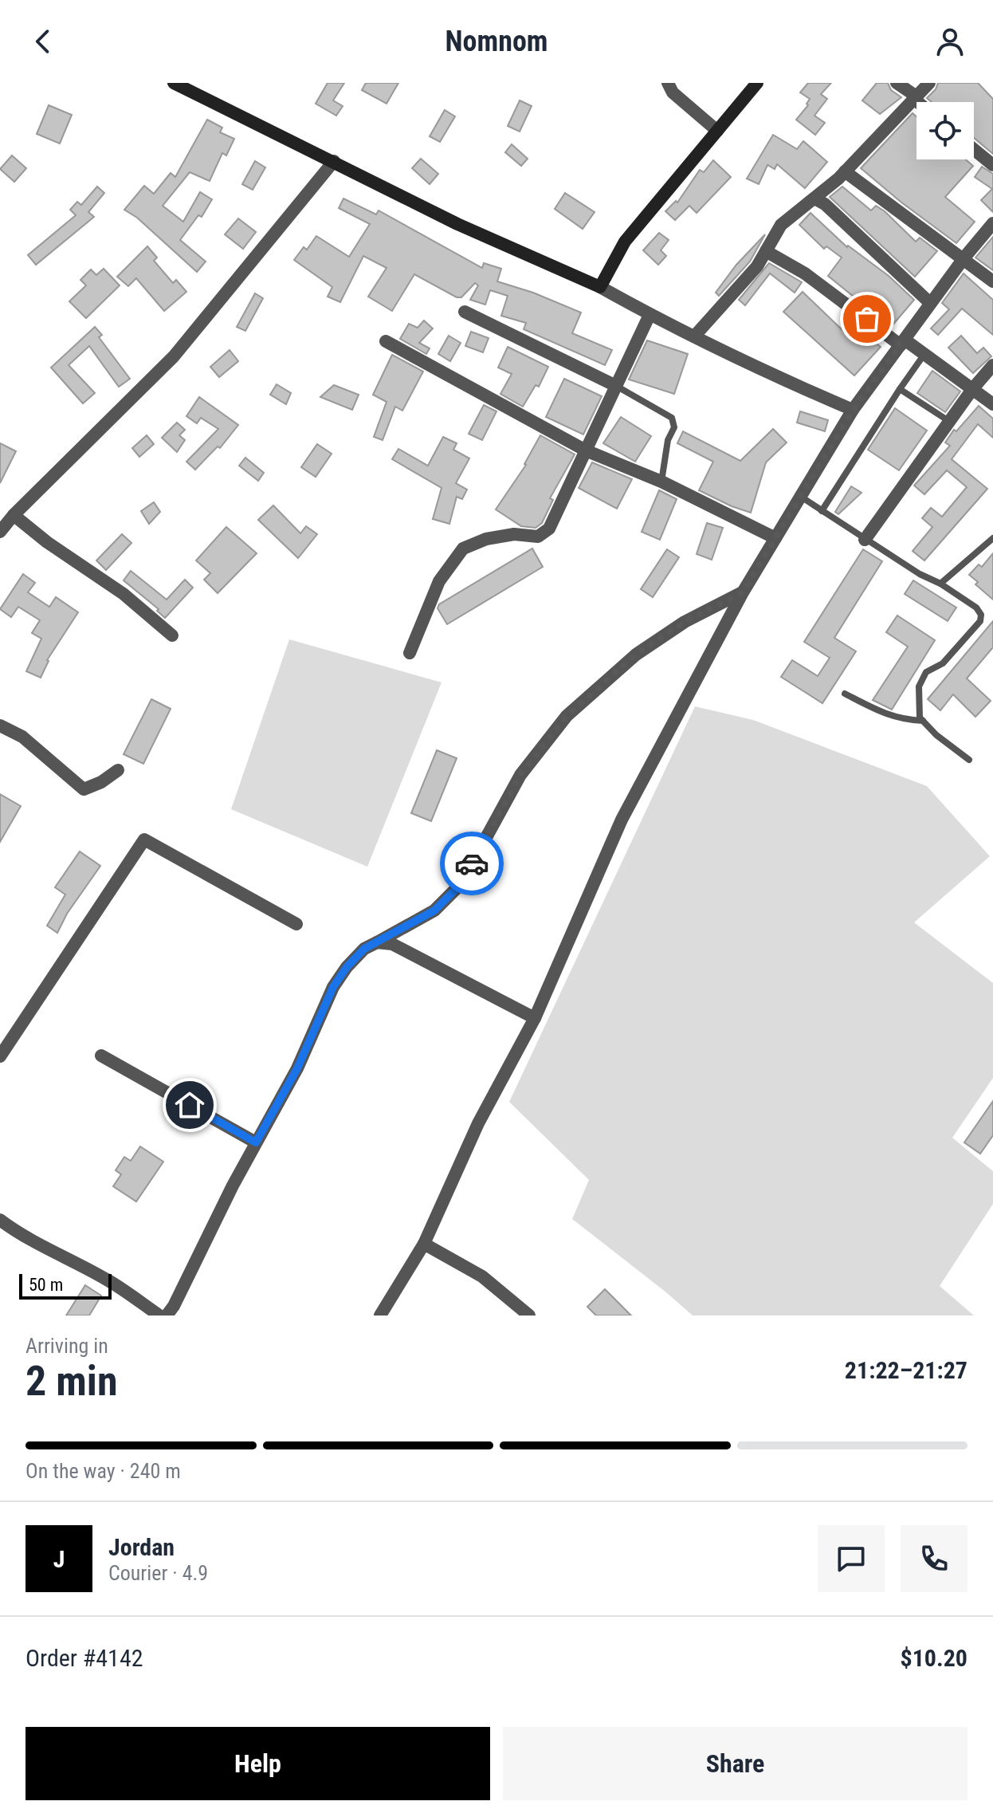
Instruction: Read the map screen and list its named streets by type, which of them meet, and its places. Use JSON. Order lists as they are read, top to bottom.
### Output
{
  "scale_bar": "50 m",
  "page": {
    "header": "Nomnom",
    "scale": "50 m",
    "heading": ["2 min", "Arriving in", "21:22–21:27"],
    "panel": [
      "Jordan",
      "Courier · 4.9",
      "Order #4142",
      "$10.20"
    ],
    "bar": "On the way · 240 m",
    "round": "J",
    "buttons": ["Help", "Share"]
  }
}
